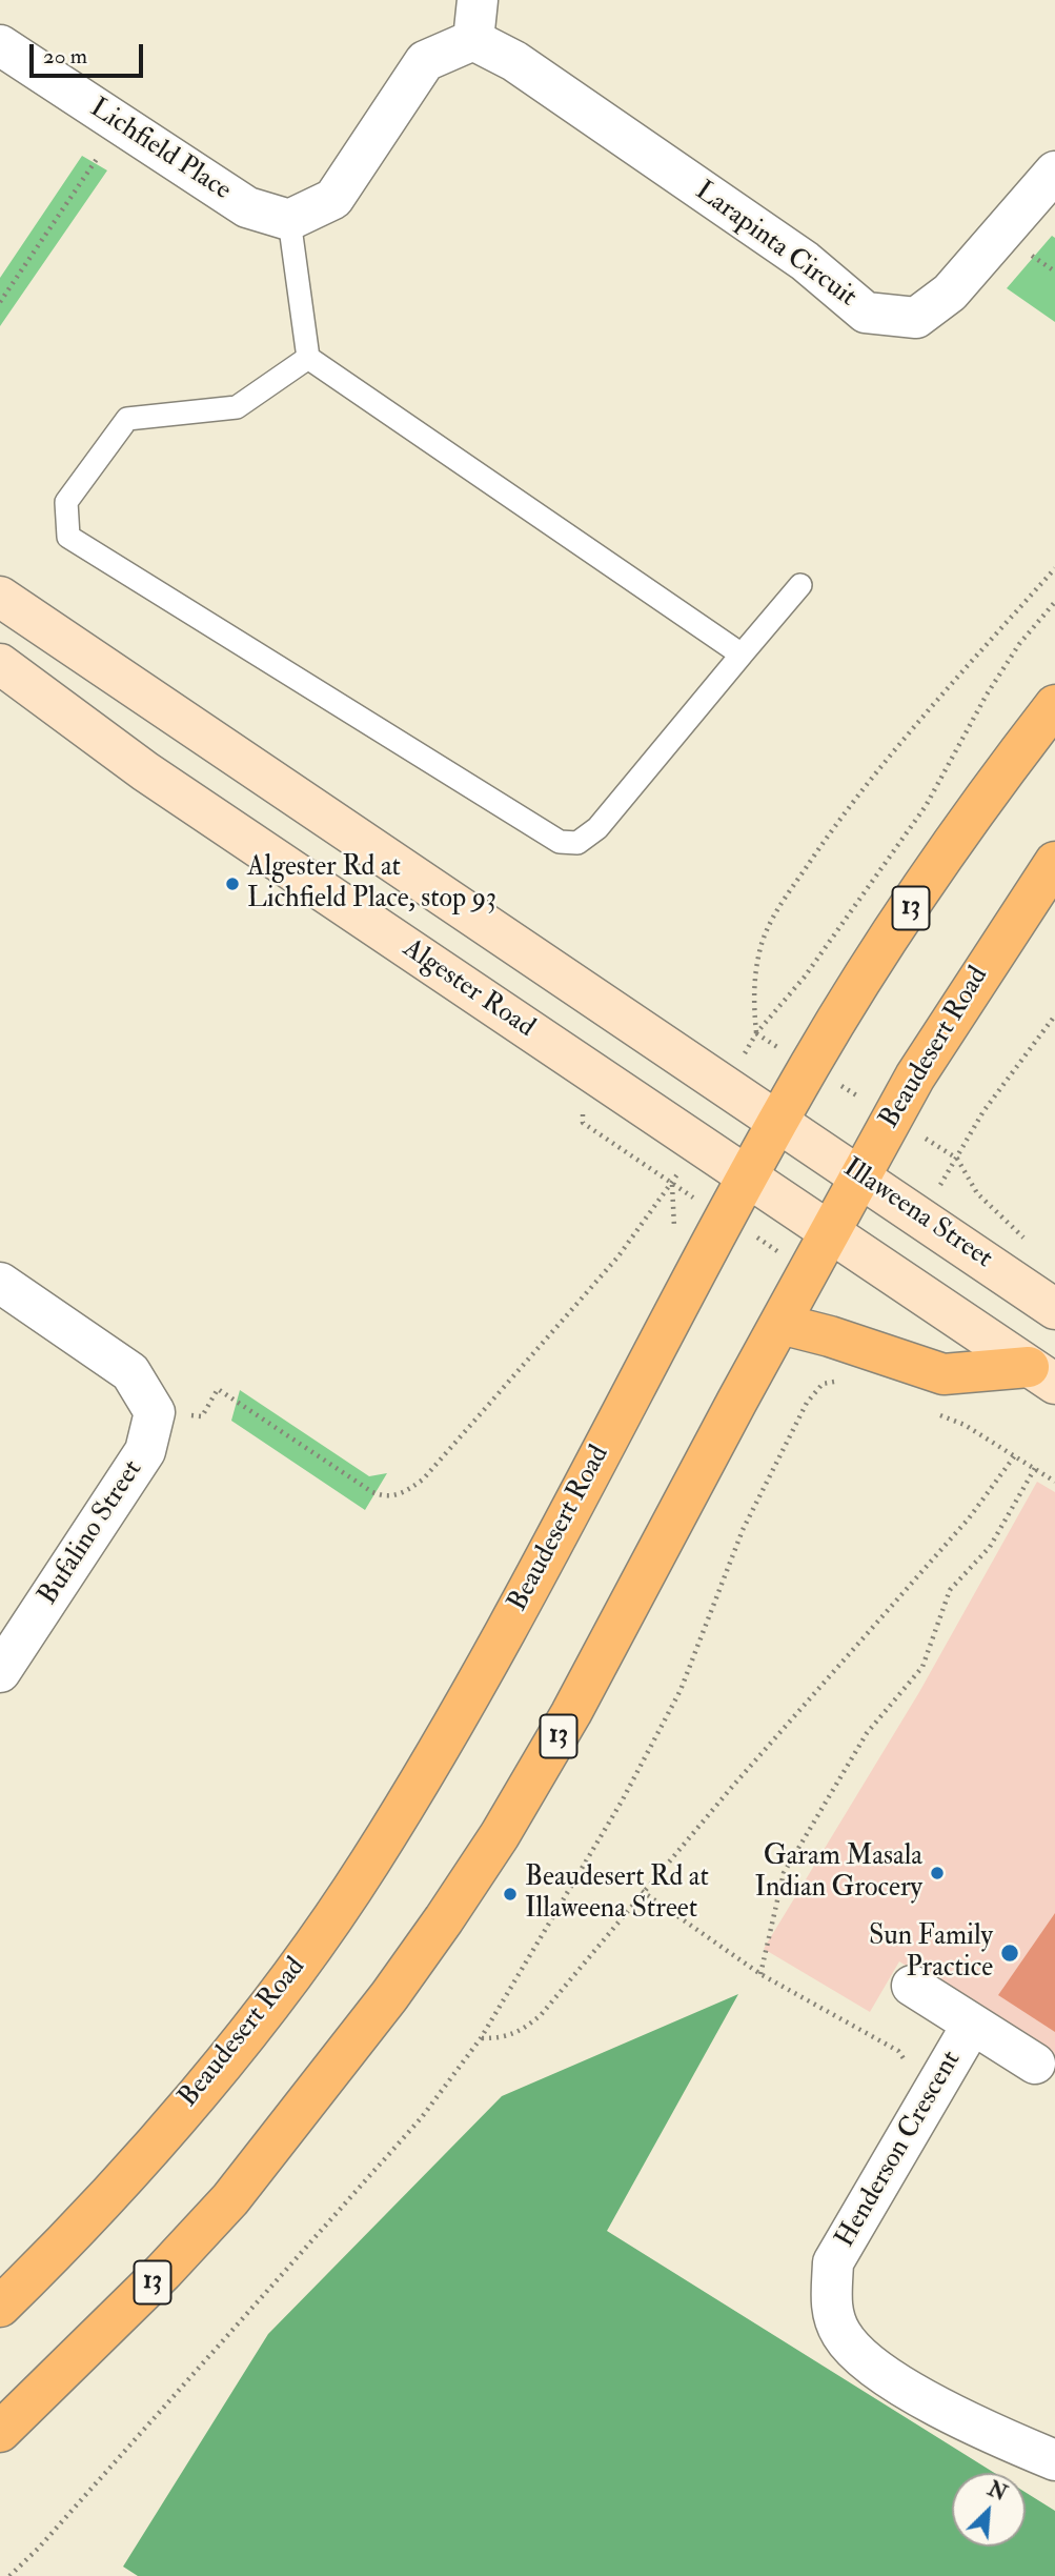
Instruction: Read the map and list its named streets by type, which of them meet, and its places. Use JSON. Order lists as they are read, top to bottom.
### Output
{
  "streets": {
    "highway": ["13", "Beaudesert Road"],
    "main road": ["Algester Road", "Illaweena Street"],
    "street": [
      "Lichfield Place",
      "Larapinta Circuit",
      "Bufalino Street",
      "Henderson Crescent"
    ]
  },
  "crossings": [
    ["Algester Road", "Beaudesert Road"],
    ["Beaudesert Road", "Illaweena Street"]
  ],
  "places": [
    "Algester Rd at Lichfield Place, stop 93",
    "Garam Masala Indian Grocery",
    "Beaudesert Rd at Illaweena Street",
    "Sun Family Practice"
  ],
  "scale_bar": "20 m",
  "north": "top right"
}
